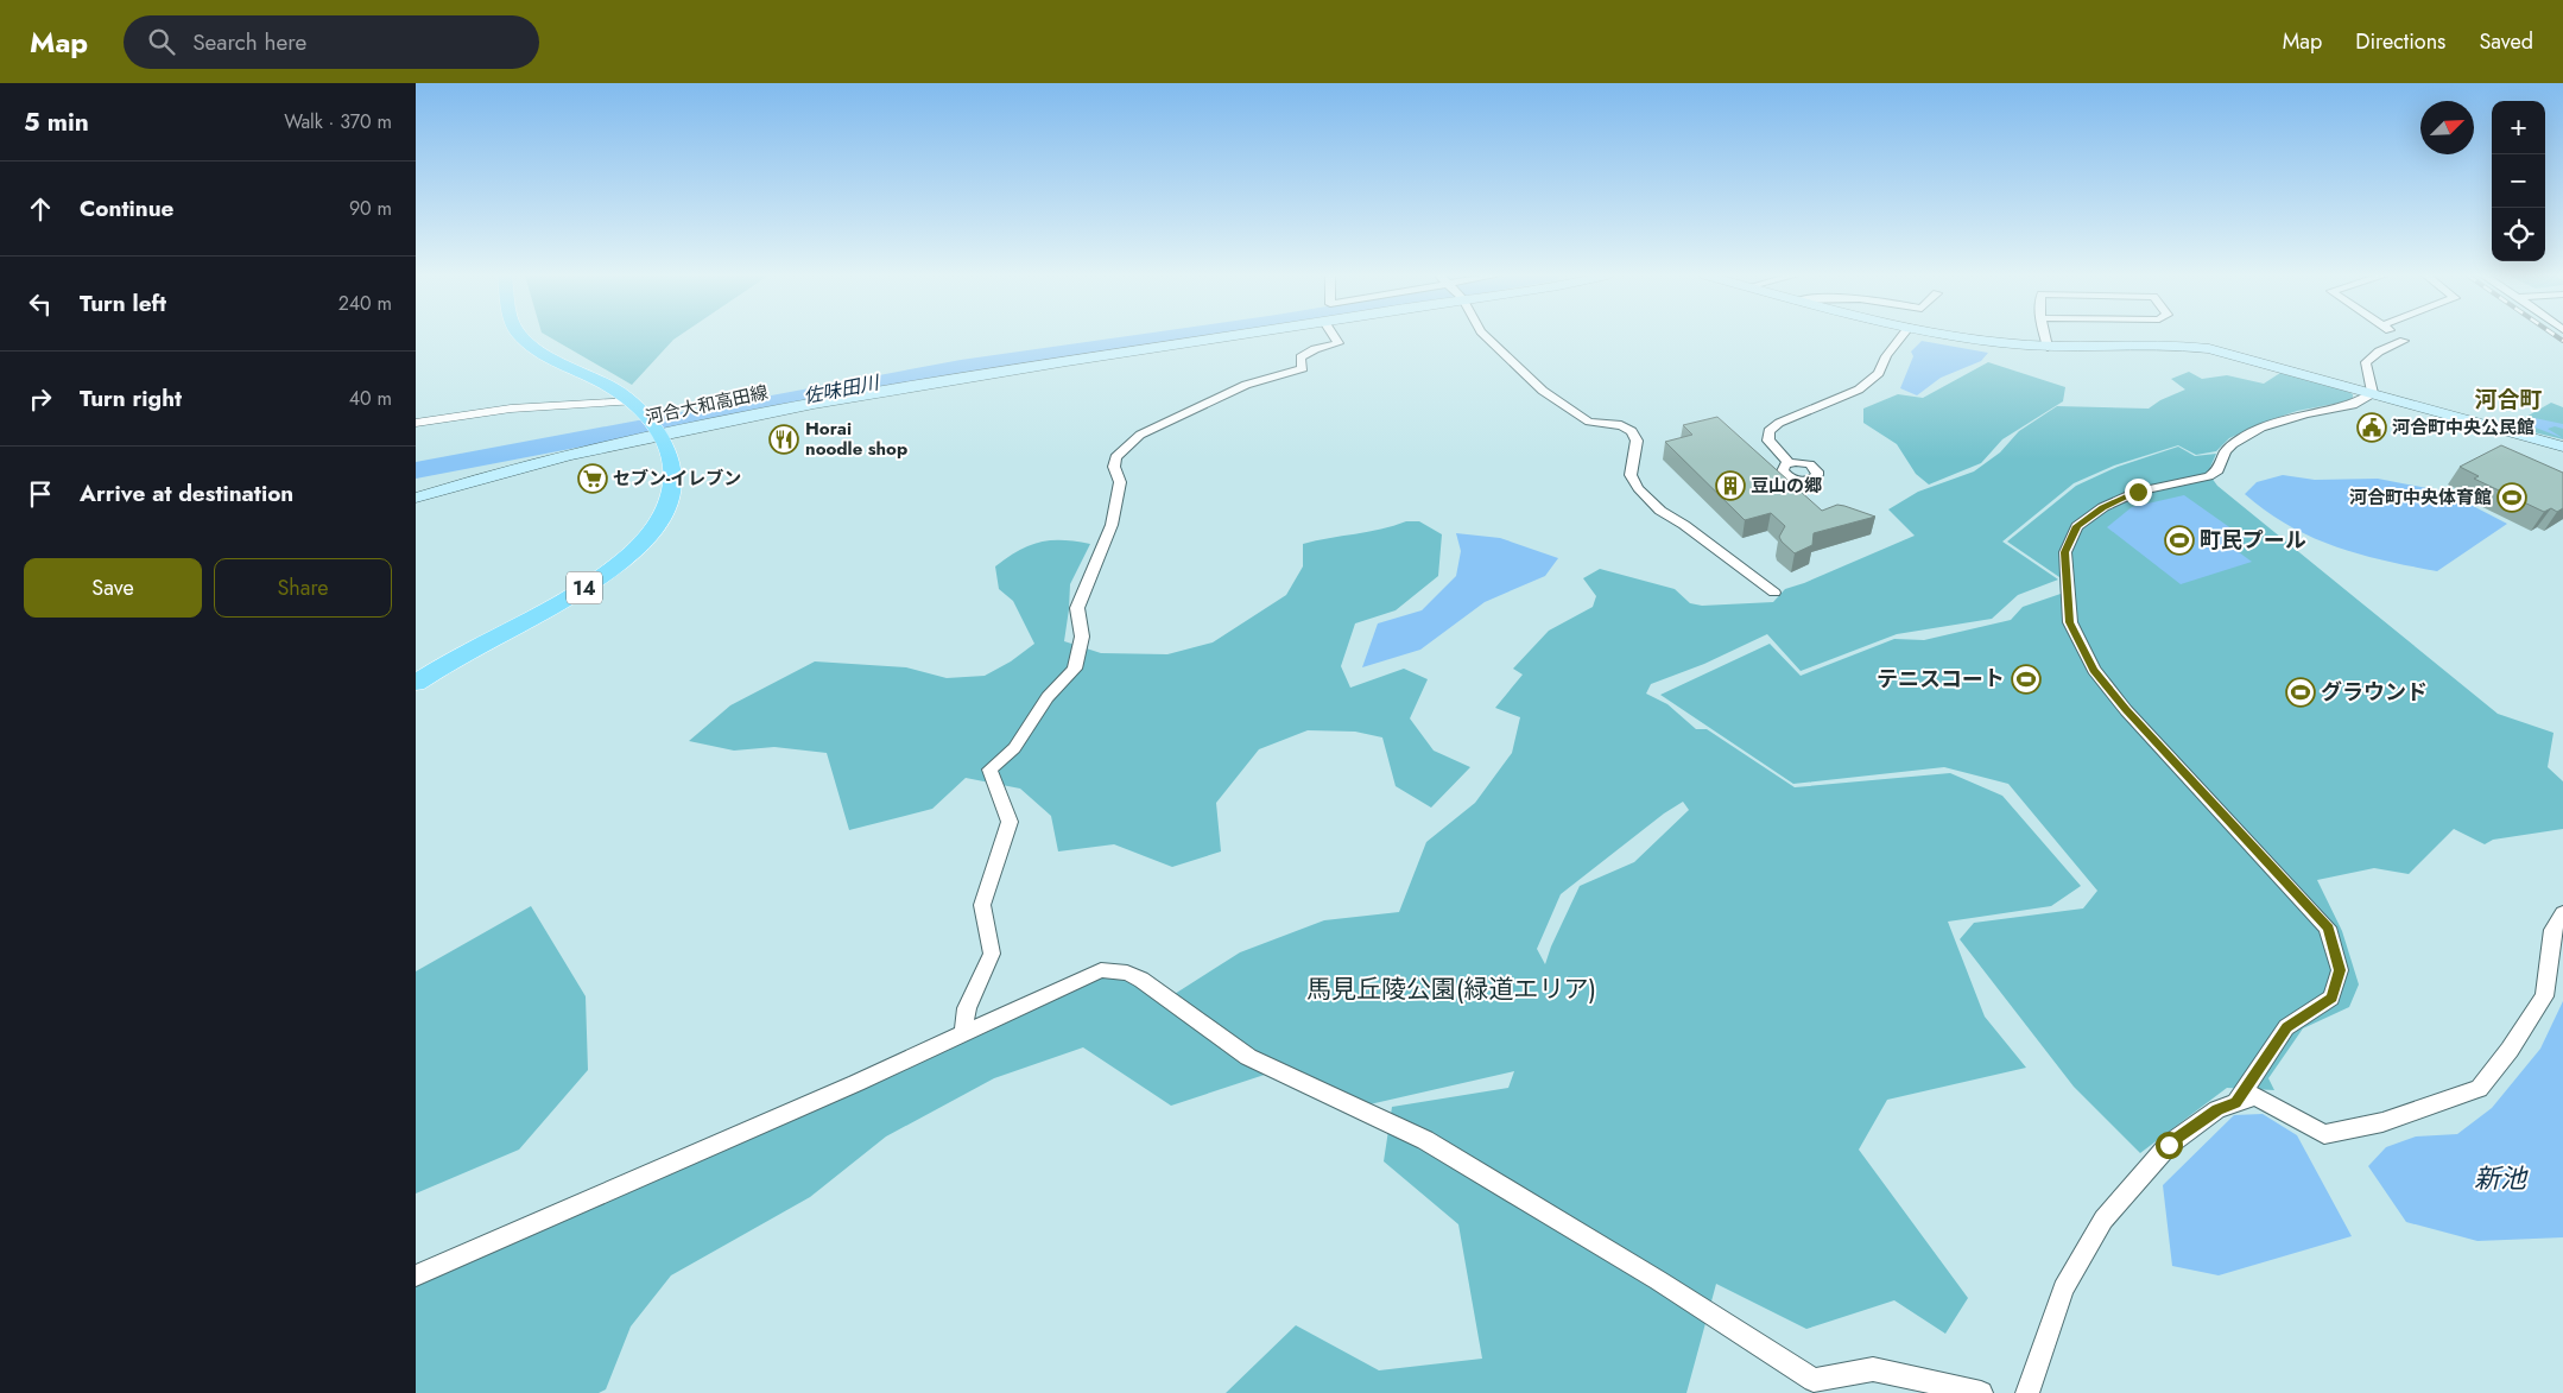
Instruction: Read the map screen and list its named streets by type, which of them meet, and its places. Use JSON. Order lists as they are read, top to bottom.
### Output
{
  "streets": {
    "main road": ["河合大和高田線", "14"]
  },
  "crossings": [
    ["河合大和高田線", "14"]
  ],
  "districts": ["河合町"],
  "water": ["佐味田川", "新池"],
  "parks": ["馬見丘陵公園(緑道エリア)"],
  "places": {
    "public building": ["河合町中央公民館"],
    "restaurant": ["Horai noodle shop"],
    "supermarket": ["セブン-イレブン"],
    "building": ["豆山の郷"],
    "sports": [
      "河合町中央体育館",
      "町民プール",
      "テニスコート",
      "グラウンド"
    ]
  },
  "north": "top right",
  "page": {
    "header": "Map",
    "search": "Search here",
    "nav": ["Map", "Directions", "Saved"],
    "heading": ["5 min", "Walk · 370 m"],
    "map_buttons": ["+", "−"],
    "list": [
      ["Continue", "90 m"],
      ["Turn left", "240 m"],
      ["Turn right", "40 m"],
      "Arrive at destination"
    ],
    "buttons": ["Save", "Share"]
  }
}
